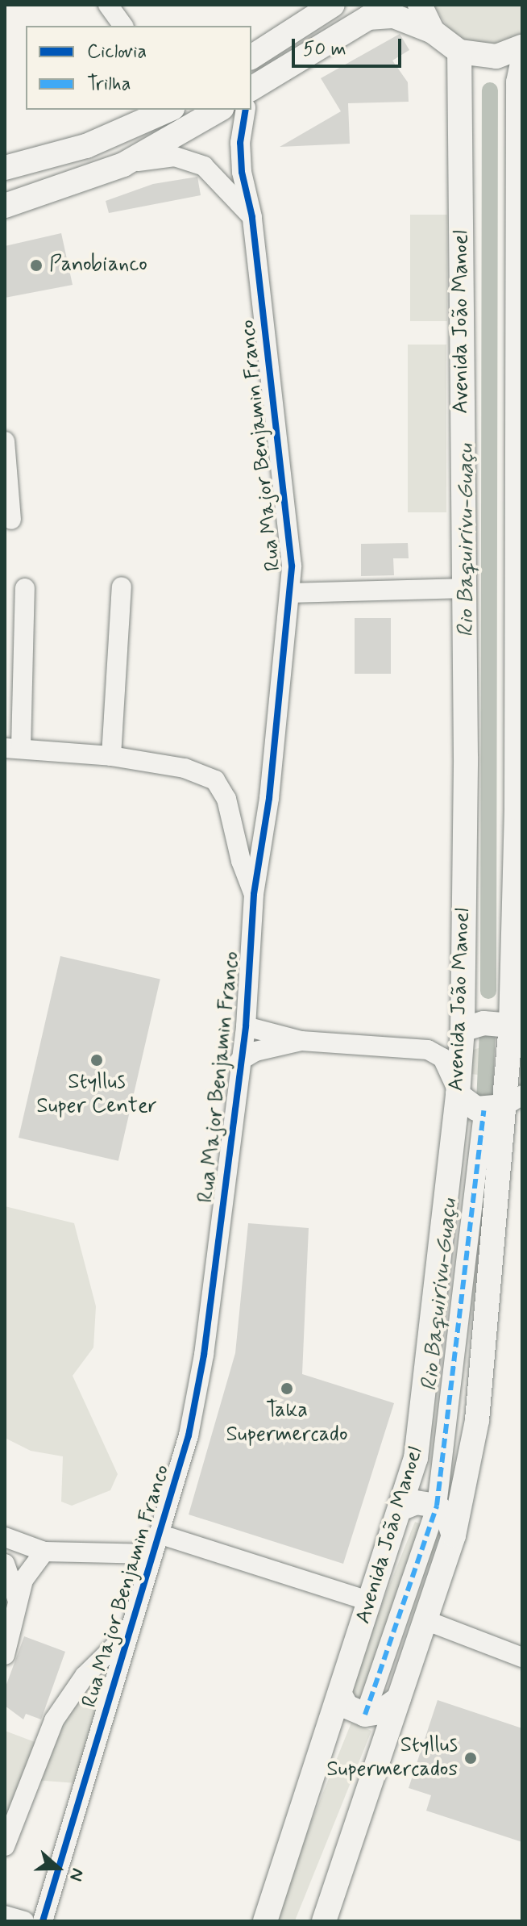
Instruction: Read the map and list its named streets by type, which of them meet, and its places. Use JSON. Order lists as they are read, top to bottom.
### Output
{
  "streets": {
    "main road": ["Avenida João Manoel"],
    "street": ["Rua Major Benjamin Franco"]
  },
  "water": ["Rio Baquirivu-Guaçu"],
  "places": [
    "Panobianco",
    "Styllus Super Center",
    "Taka Supermercado",
    "Styllus Supermercados"
  ],
  "legend": ["Ciclovia", "Trilha"],
  "scale_bar": "50 m",
  "north": "right"
}
